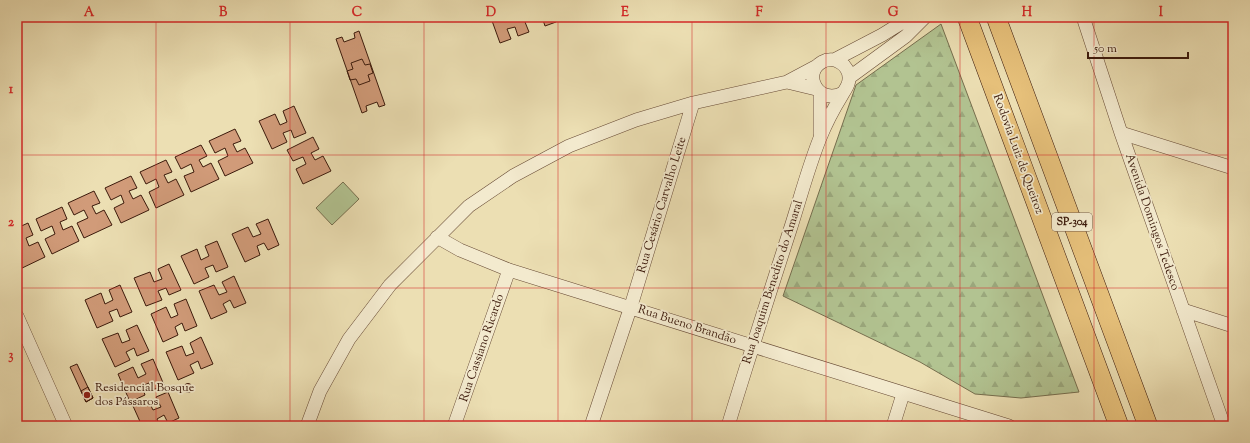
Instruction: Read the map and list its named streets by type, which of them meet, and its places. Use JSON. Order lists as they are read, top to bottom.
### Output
{
  "streets": {
    "highway": ["Rodovia Luiz de Queiroz", "SP-304"],
    "street": [
      "Rua Cesário Carvalho Leite",
      "Avenida Domingos Tedesco",
      "Rua Joaquim Benedito do Amaral",
      "Rua Bueno Brandão",
      "Rua Cassiano Ricardo"
    ]
  },
  "crossings": [
    ["Rua Cesário Carvalho Leite", "Rua Bueno Brandão"],
    ["Rua Joaquim Benedito do Amaral", "Rua Bueno Brandão"],
    ["Rua Bueno Brandão", "Rua Cassiano Ricardo"]
  ],
  "places": ["Residencial Bosque dos Pássaros"],
  "scale_bar": "50 m",
  "grid": {
    "columns": [
      "A",
      "B",
      "C",
      "D",
      "E",
      "F",
      "G",
      "H",
      "I"
    ],
    "rows": ["1", "2", "3"]
  }
}
